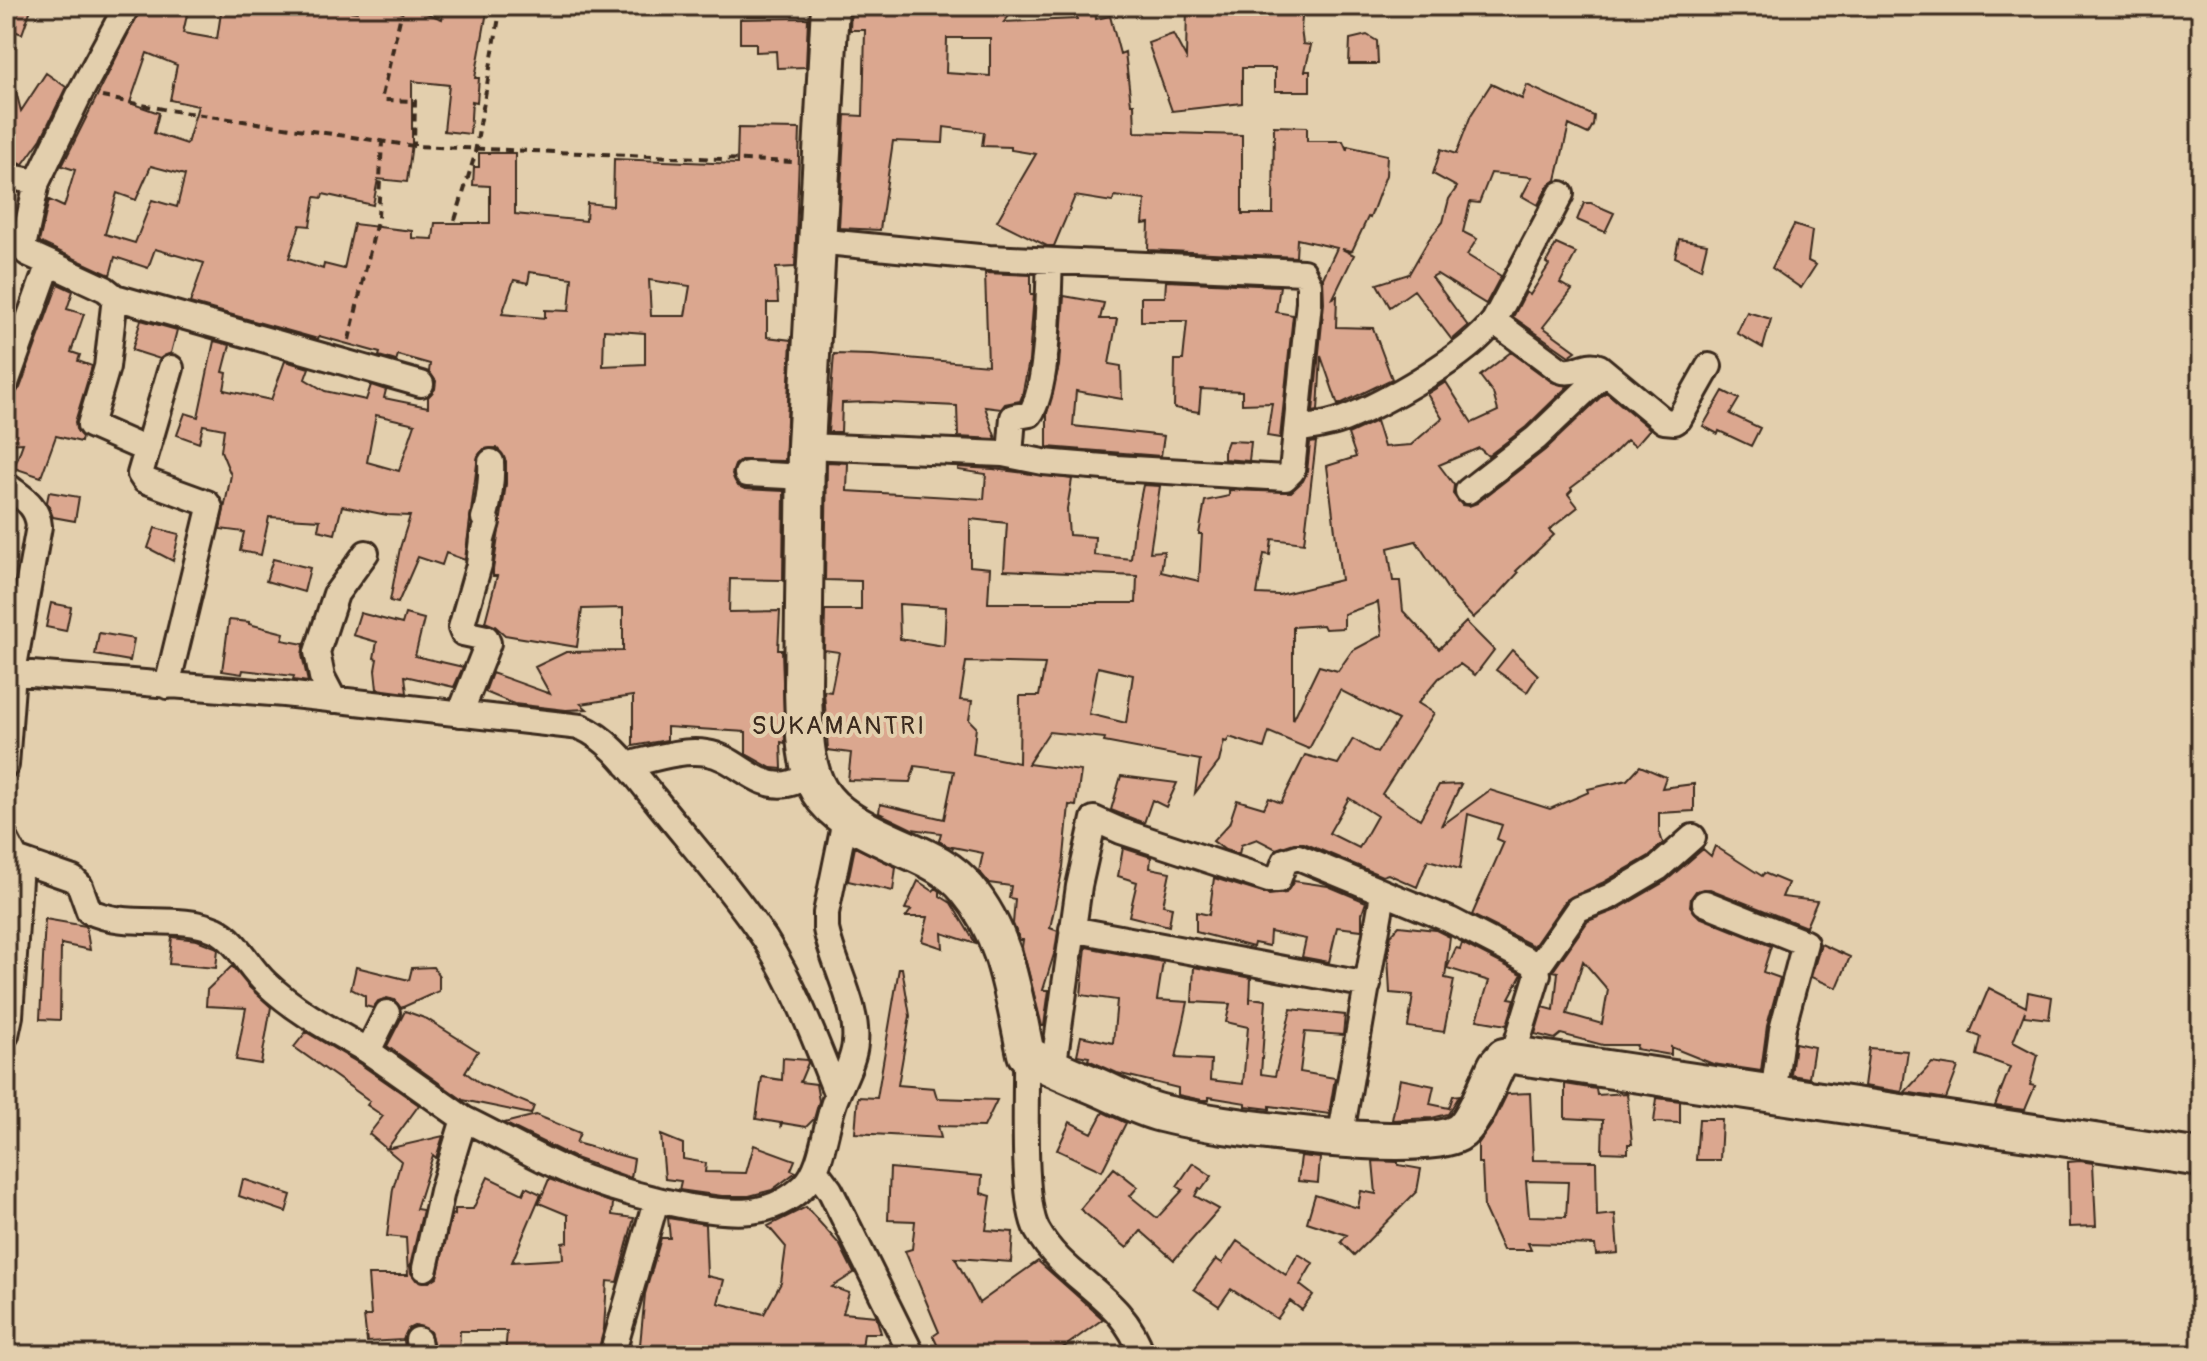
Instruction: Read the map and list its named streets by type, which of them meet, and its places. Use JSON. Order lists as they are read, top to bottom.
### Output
{
  "districts": ["SUKAMANTRI"]
}
